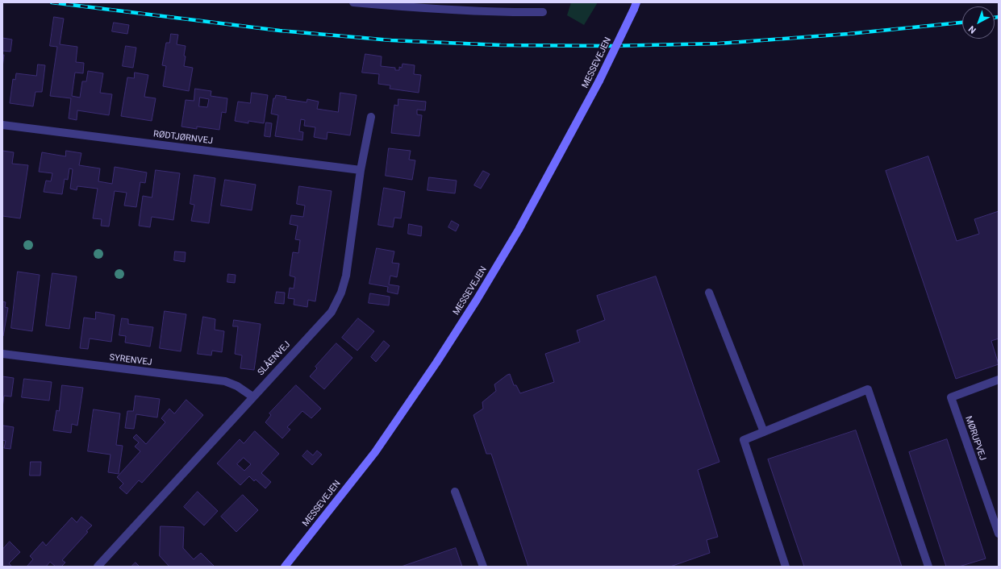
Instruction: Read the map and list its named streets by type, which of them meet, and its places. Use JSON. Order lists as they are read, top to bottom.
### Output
{
  "streets": {
    "main road": ["MESSEVEJEN"],
    "street": [
      "RØDTJØRNVEJ",
      "SLÅENVEJ",
      "SYRENVEJ",
      "MØRUPVEJ"
    ]
  },
  "crossings": [
    ["RØDTJØRNVEJ", "SLÅENVEJ"],
    ["SLÅENVEJ", "SYRENVEJ"]
  ],
  "north": "bottom left"
}
